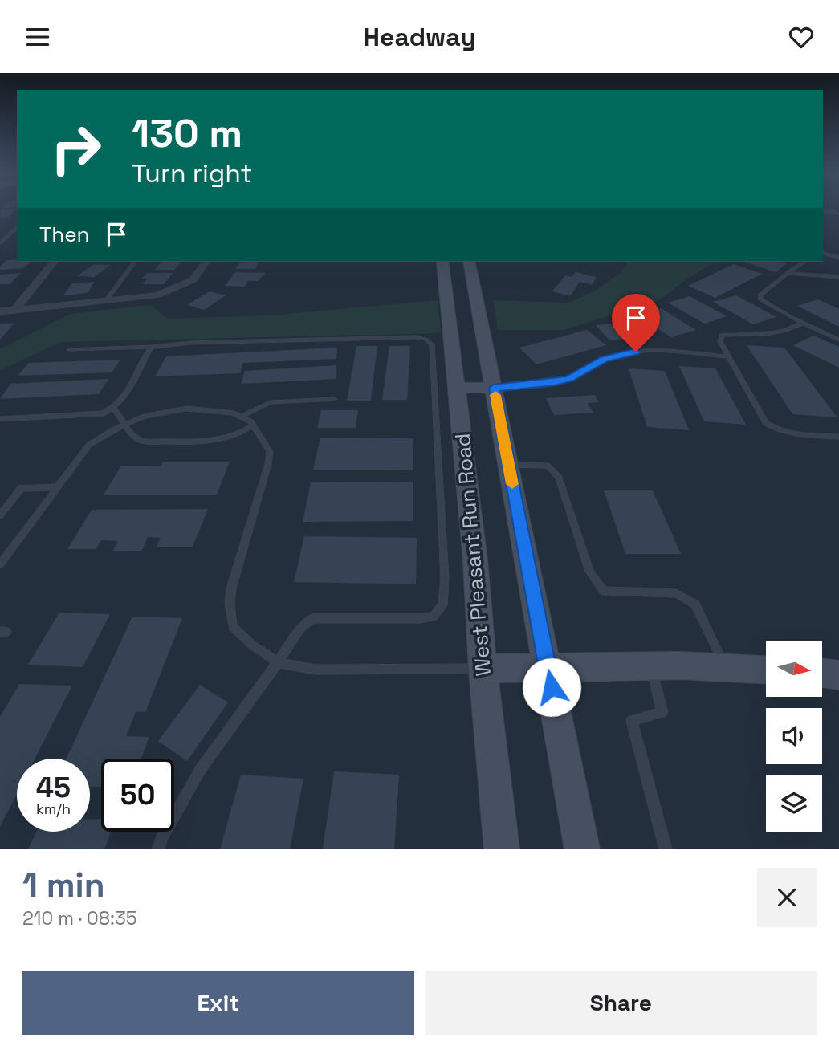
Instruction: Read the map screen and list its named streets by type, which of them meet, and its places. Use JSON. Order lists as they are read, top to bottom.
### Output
{
  "streets": {
    "main road": ["West Pleasant Run Road"]
  },
  "north": "right",
  "page": {
    "header": "Headway",
    "turn": ["130 m", "Turn right"],
    "then": "Then",
    "speed": "45 km/h",
    "limit": "50",
    "heading": ["1 min", "210 m · 08:35"],
    "buttons": ["Exit", "Share"]
  }
}
